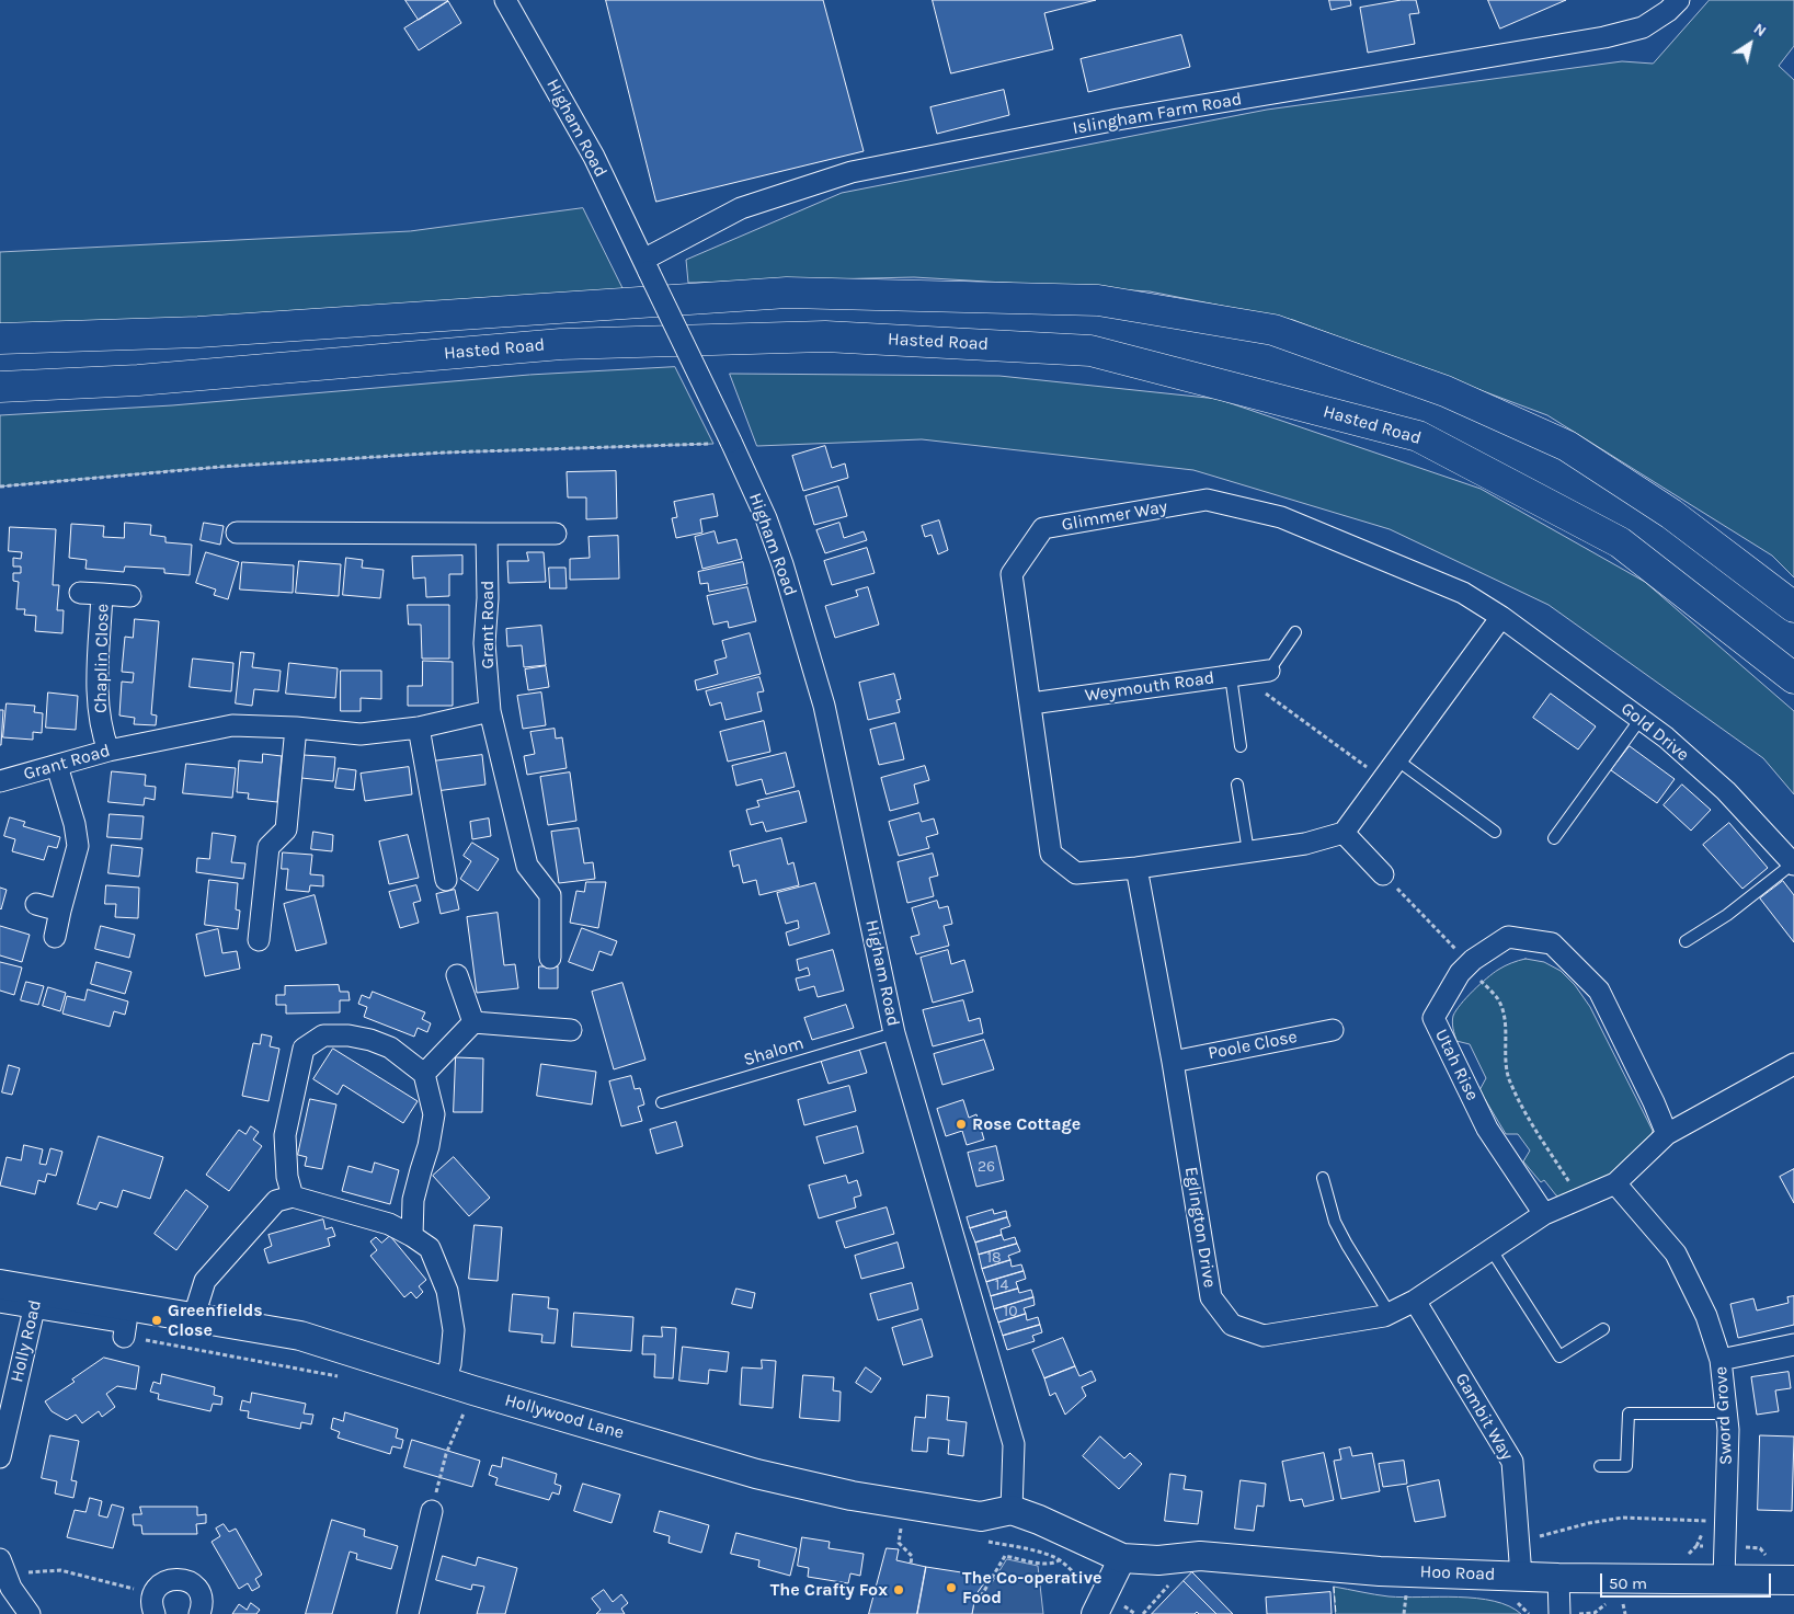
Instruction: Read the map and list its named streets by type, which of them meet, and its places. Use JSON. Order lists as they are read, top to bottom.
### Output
{
  "streets": {
    "main road": ["Hasted Road", "Hollywood Lane", "Hoo Road"],
    "street": [
      "Islingham Farm Road",
      "Higham Road",
      "Glimmer Way",
      "Grant Road",
      "Chaplin Close",
      "Weymouth Road",
      "Gold Drive",
      "Poole Close",
      "Utah Rise",
      "Eglington Drive",
      "Holly Road",
      "Sword Grove",
      "Gambit Way"
    ],
    "lane": ["Shalom"]
  },
  "crossings": [
    ["Islingham Farm Road", "Higham Road"],
    ["Higham Road", "Shalom"],
    ["Higham Road", "Hollywood Lane"],
    ["Glimmer Way", "Weymouth Road"],
    ["Glimmer Way", "Gold Drive"],
    ["Glimmer Way", "Eglington Drive"],
    ["Grant Road", "Chaplin Close"],
    ["Poole Close", "Eglington Drive"],
    ["Utah Rise", "Eglington Drive"],
    ["Eglington Drive", "Sword Grove"],
    ["Eglington Drive", "Gambit Way"],
    ["Holly Road", "Hollywood Lane"],
    ["Sword Grove", "Hoo Road"],
    ["Gambit Way", "Hoo Road"]
  ],
  "places": [
    "Rose Cottage",
    "Greenfields Close",
    "The Co-operative Food",
    "The Crafty Fox"
  ],
  "house_numbers": [
    "26",
    "18",
    "14",
    "10"
  ],
  "scale_bar": "50 m",
  "north": "top right"
}
